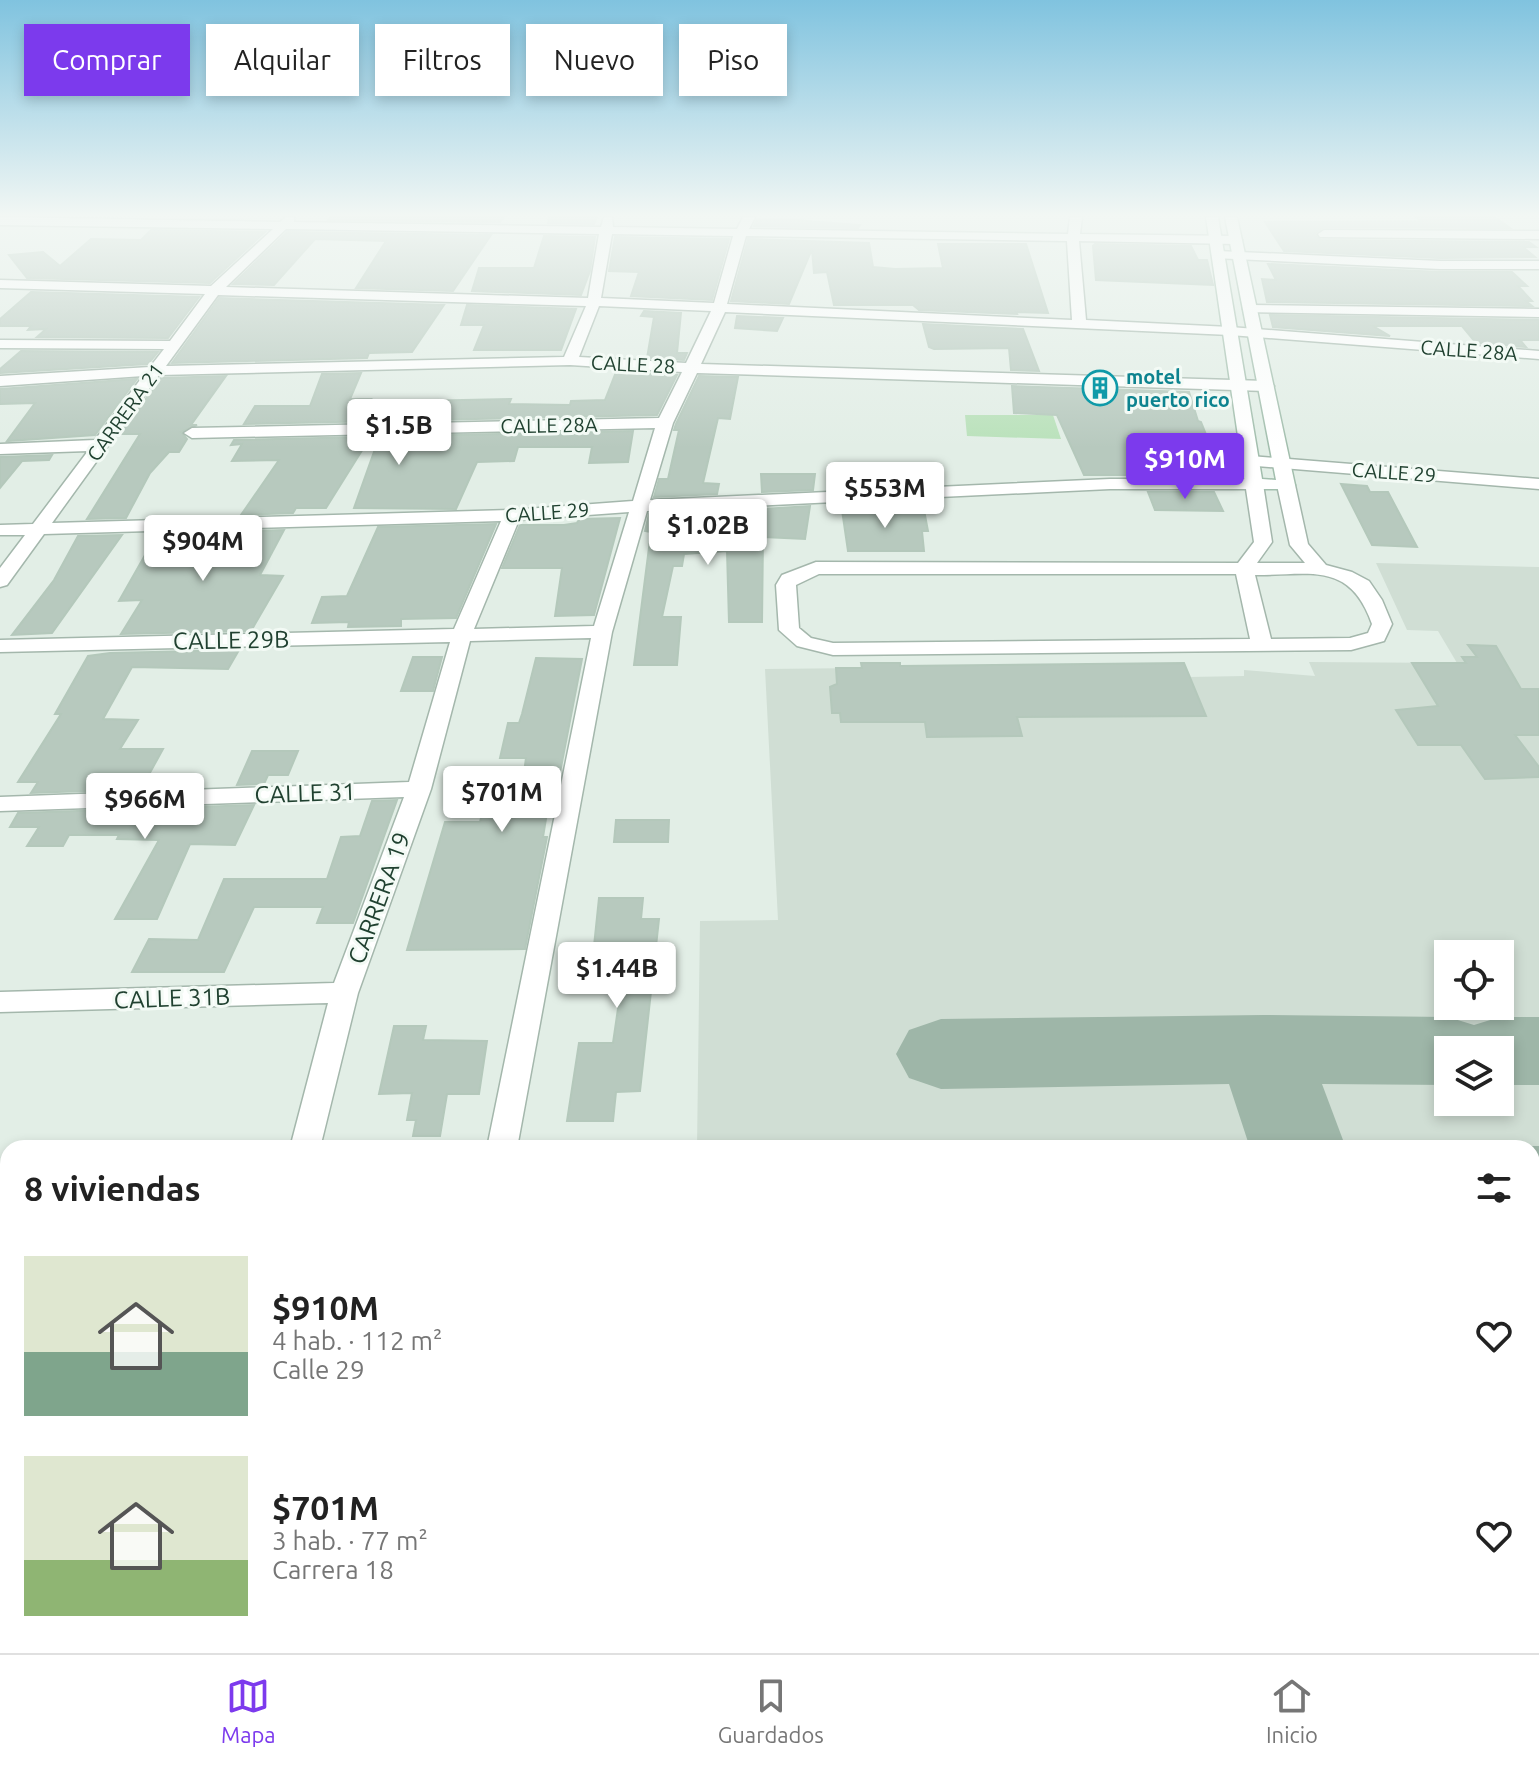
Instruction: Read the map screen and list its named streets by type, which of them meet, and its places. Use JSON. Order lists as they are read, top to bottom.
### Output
{
  "streets": {
    "street": [
      "CALLE 28A",
      "CALLE 28",
      "CARRERA 21",
      "CALLE 29",
      "CALLE 29B",
      "CALLE 31",
      "CARRERA 19",
      "CALLE 31B"
    ]
  },
  "crossings": [
    ["CALLE 28", "CARRERA 21"],
    ["CARRERA 21", "CALLE 29"],
    ["CALLE 29", "CARRERA 19"],
    ["CALLE 29B", "CARRERA 19"],
    ["CALLE 31", "CARRERA 19"],
    ["CARRERA 19", "CALLE 31B"]
  ],
  "places": {
    "building": ["motel puerto rico"]
  },
  "page": {
    "chip": [
      "Comprar",
      "Alquilar",
      "Filtros",
      "Nuevo",
      "Piso"
    ],
    "price": [
      "$1.5B",
      "$910M",
      "$553M",
      "$1.02B",
      "$904M",
      "$701M",
      "$966M",
      "$1.44B"
    ],
    "heading": "8 viviendas",
    "list": [
      {
        "name": "$910M",
        "note": "4 hab. · 112 m² · Calle 29"
      },
      {
        "name": "$701M",
        "note": "3 hab. · 77 m² · Carrera 18"
      }
    ],
    "tabs": ["Mapa", "Guardados", "Inicio"]
  }
}
